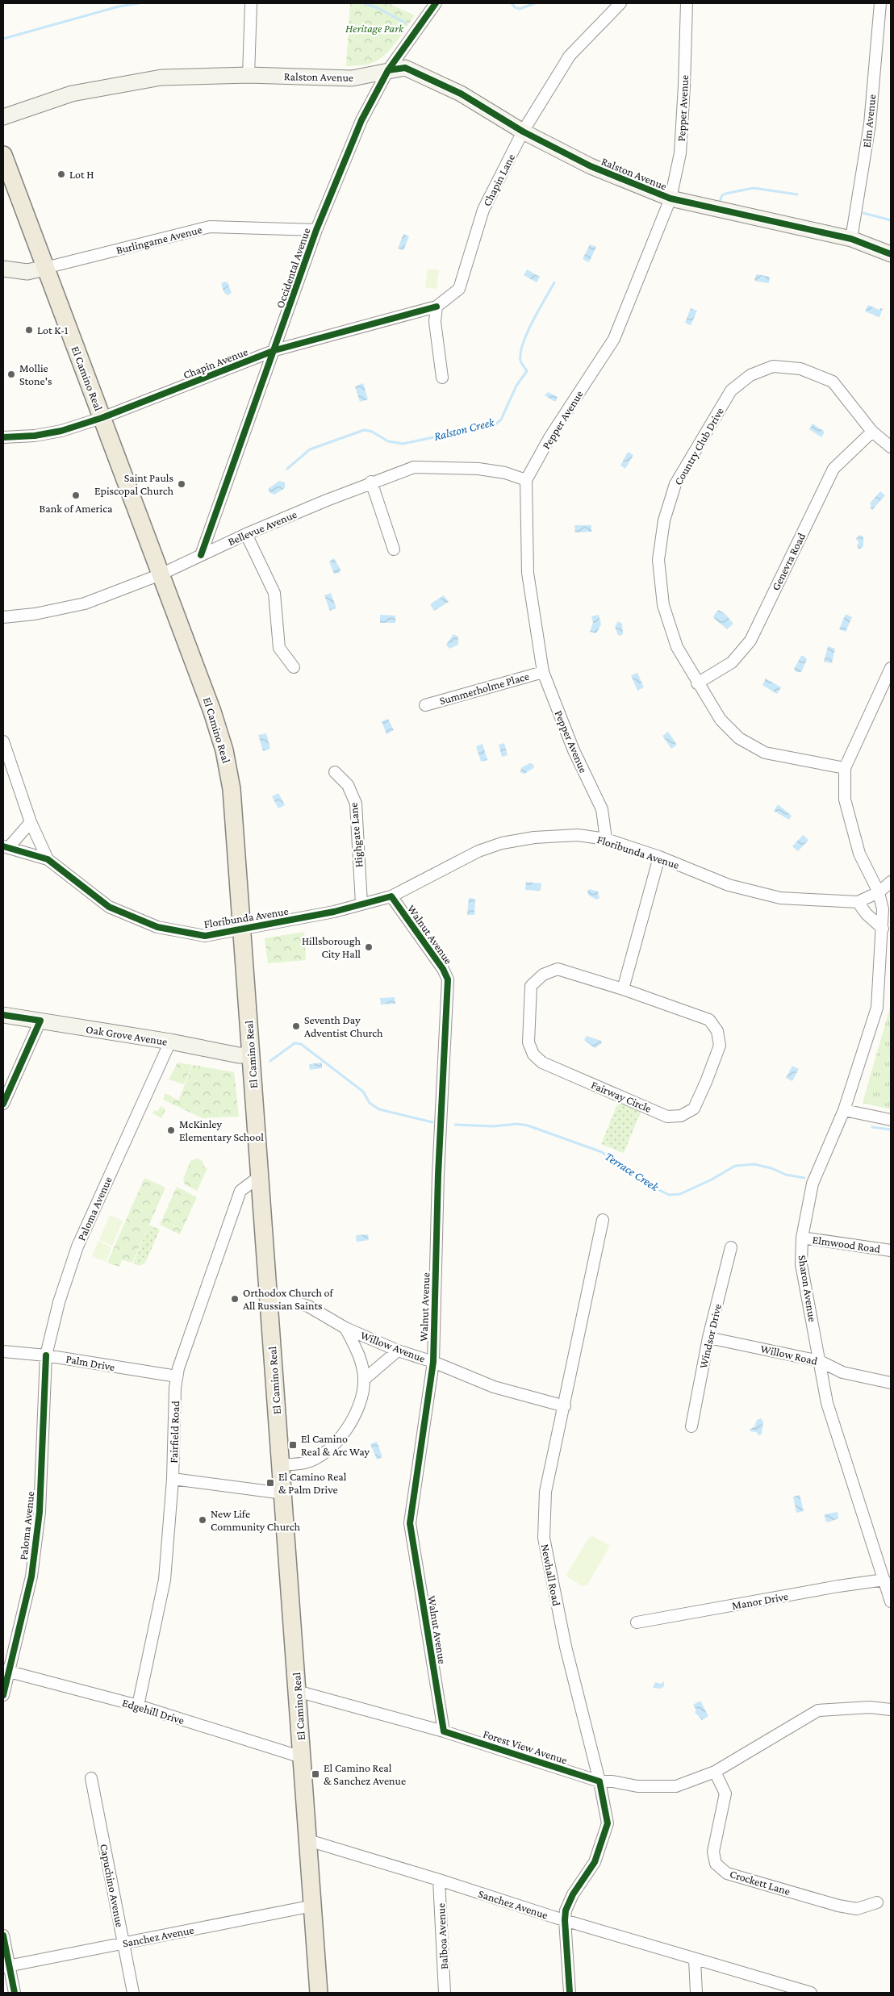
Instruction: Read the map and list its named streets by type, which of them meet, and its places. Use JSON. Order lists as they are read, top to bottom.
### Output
{
  "streets": {
    "main road": ["El Camino Real"],
    "street": [
      "Ralston Avenue",
      "Pepper Avenue",
      "Elm Avenue",
      "Chapin Lane",
      "Burlingame Avenue",
      "Occidental Avenue",
      "Chapin Avenue",
      "Country Club Drive",
      "Bellevue Avenue",
      "Genevra Road",
      "Summerholme Place",
      "Highgate Lane",
      "Floribunda Avenue",
      "Walnut Avenue",
      "Oak Grove Avenue",
      "Fairway Circle",
      "Paloma Avenue",
      "Elmwood Road",
      "Sharon Avenue",
      "Windsor Drive",
      "Willow Avenue",
      "Willow Road",
      "Palm Drive",
      "Fairfield Road",
      "Newhall Road",
      "Manor Drive",
      "Edgehill Drive",
      "Forest View Avenue",
      "Crockett Lane",
      "Capuchino Avenue",
      "Sanchez Avenue",
      "Balboa Avenue"
    ]
  },
  "crossings": [
    ["Ralston Avenue", "Pepper Avenue"],
    ["Ralston Avenue", "Elm Avenue"],
    ["Ralston Avenue", "Chapin Lane"],
    ["Ralston Avenue", "Occidental Avenue"],
    ["Pepper Avenue", "Bellevue Avenue"],
    ["Pepper Avenue", "Summerholme Place"],
    ["Pepper Avenue", "Floribunda Avenue"],
    ["Chapin Lane", "Chapin Avenue"],
    ["Burlingame Avenue", "Occidental Avenue"],
    ["Burlingame Avenue", "El Camino Real"],
    ["Occidental Avenue", "Chapin Avenue"],
    ["Occidental Avenue", "Bellevue Avenue"],
    ["Chapin Avenue", "El Camino Real"],
    ["El Camino Real", "Bellevue Avenue"],
    ["El Camino Real", "Floribunda Avenue"],
    ["El Camino Real", "Oak Grove Avenue"],
    ["El Camino Real", "Willow Avenue"],
    ["El Camino Real", "Fairfield Road"],
    ["El Camino Real", "Edgehill Drive"],
    ["El Camino Real", "Forest View Avenue"],
    ["El Camino Real", "Sanchez Avenue"],
    ["Country Club Drive", "Genevra Road"],
    ["Country Club Drive", "Sharon Avenue"],
    ["Highgate Lane", "Floribunda Avenue"],
    ["Floribunda Avenue", "Walnut Avenue"],
    ["Floribunda Avenue", "Sharon Avenue"],
    ["Walnut Avenue", "Willow Avenue"],
    ["Walnut Avenue", "Forest View Avenue"],
    ["Oak Grove Avenue", "Paloma Avenue"],
    ["Paloma Avenue", "Palm Drive"],
    ["Paloma Avenue", "Edgehill Drive"],
    ["Elmwood Road", "Sharon Avenue"],
    ["Sharon Avenue", "Willow Road"],
    ["Sharon Avenue", "Manor Drive"],
    ["Windsor Drive", "Willow Road"],
    ["Willow Avenue", "Newhall Road"],
    ["Palm Drive", "Fairfield Road"],
    ["Fairfield Road", "Edgehill Drive"],
    ["Newhall Road", "Forest View Avenue"],
    ["Newhall Road", "Sanchez Avenue"],
    ["Forest View Avenue", "Crockett Lane"],
    ["Capuchino Avenue", "Sanchez Avenue"],
    ["Sanchez Avenue", "Balboa Avenue"]
  ],
  "water": ["Ralston Creek", "Terrace Creek"],
  "parks": ["Heritage Park"],
  "places": {
    "other": [
      "Lot H",
      "Lot K-1",
      "Mollie Stone's",
      "Saint Pauls Episcopal Church",
      "Bank of America",
      "Hillsborough City Hall",
      "Seventh Day Adventist Church",
      "McKinley Elementary School",
      "Orthodox Church of All Russian Saints",
      "New Life Community Church"
    ],
    "transit": ["El Camino Real & Arc Way", "El Camino Real & Palm Drive", "El Camino Real & Sanchez Avenue"]
  }
}
